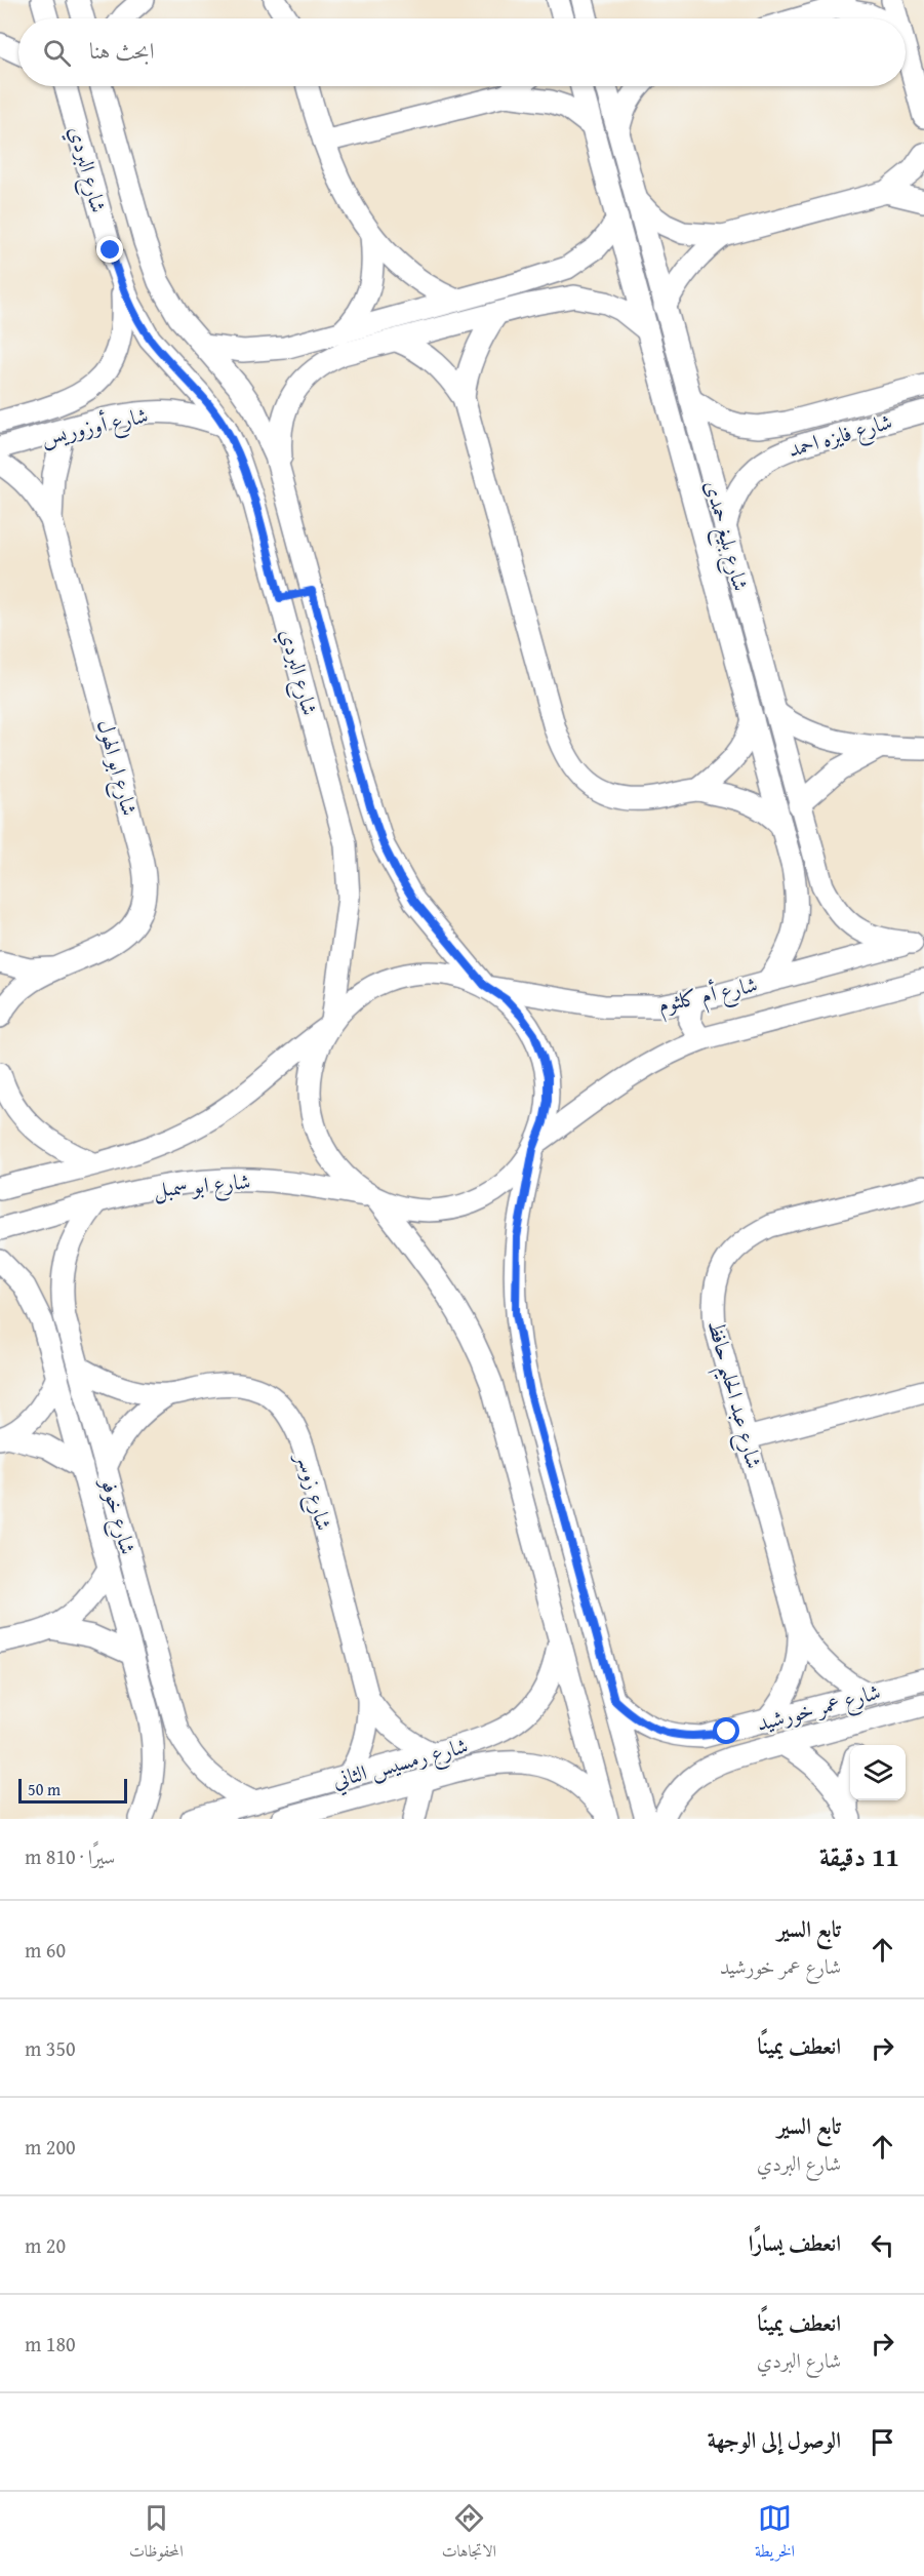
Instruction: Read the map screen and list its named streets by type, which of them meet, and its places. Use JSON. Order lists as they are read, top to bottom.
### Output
{
  "streets": {
    "street": [
      "شارع البردي",
      "شارع أوزوريس",
      "شارع فايزه احمد",
      "شارع بليغ حمدى",
      "شارع ابو الهول",
      "شارع أم كلثوم",
      "شارع ابو سمبل",
      "شارع عبد الحليم حافظ",
      "شارع زوسر",
      "شارع خوفو",
      "شارع عمر خورشيد",
      "شارع رمسيس الثاني"
    ]
  },
  "crossings": [
    ["شارع البردي", "شارع أوزوريس"],
    ["شارع البردي", "شارع أم كلثوم"],
    ["شارع البردي", "شارع ابو سمبل"],
    ["شارع أوزوريس", "شارع ابو الهول"],
    ["شارع فايزه احمد", "شارع بليغ حمدى"],
    ["شارع بليغ حمدى", "شارع أم كلثوم"],
    ["شارع ابو سمبل", "شارع خوفو"],
    ["شارع عبد الحليم حافظ", "شارع عمر خورشيد"],
    ["شارع زوسر", "شارع خوفو"],
    ["شارع زوسر", "شارع رمسيس الثاني"],
    ["شارع خوفو", "شارع رمسيس الثاني"]
  ],
  "scale_bar": "50 m",
  "page": {
    "search": "ابحث هنا",
    "scale": "50 m",
    "heading": ["11 دقيقة", "سيرًا · 810 m"],
    "list": [
      ["تابع السير", "شارع عمر خورشيد", "60 m"],
      ["انعطف يمينًا", "350 m"],
      ["تابع السير", "شارع البردي", "200 m"],
      ["انعطف يسارًا", "20 m"],
      ["انعطف يمينًا", "شارع البردي", "180 m"],
      "الوصول إلى الوجهة"
    ],
    "nav": ["الخريطة", "الاتجاهات", "المحفوظات"]
  }
}
